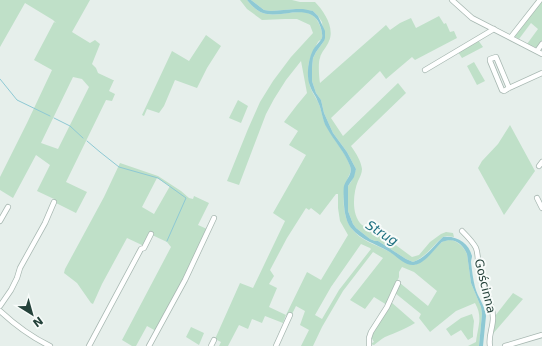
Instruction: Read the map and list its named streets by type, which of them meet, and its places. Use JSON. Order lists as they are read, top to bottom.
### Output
{
  "streets": {
    "street": ["Gościnna"]
  },
  "water": ["Strug"],
  "north": "bottom right"
}
